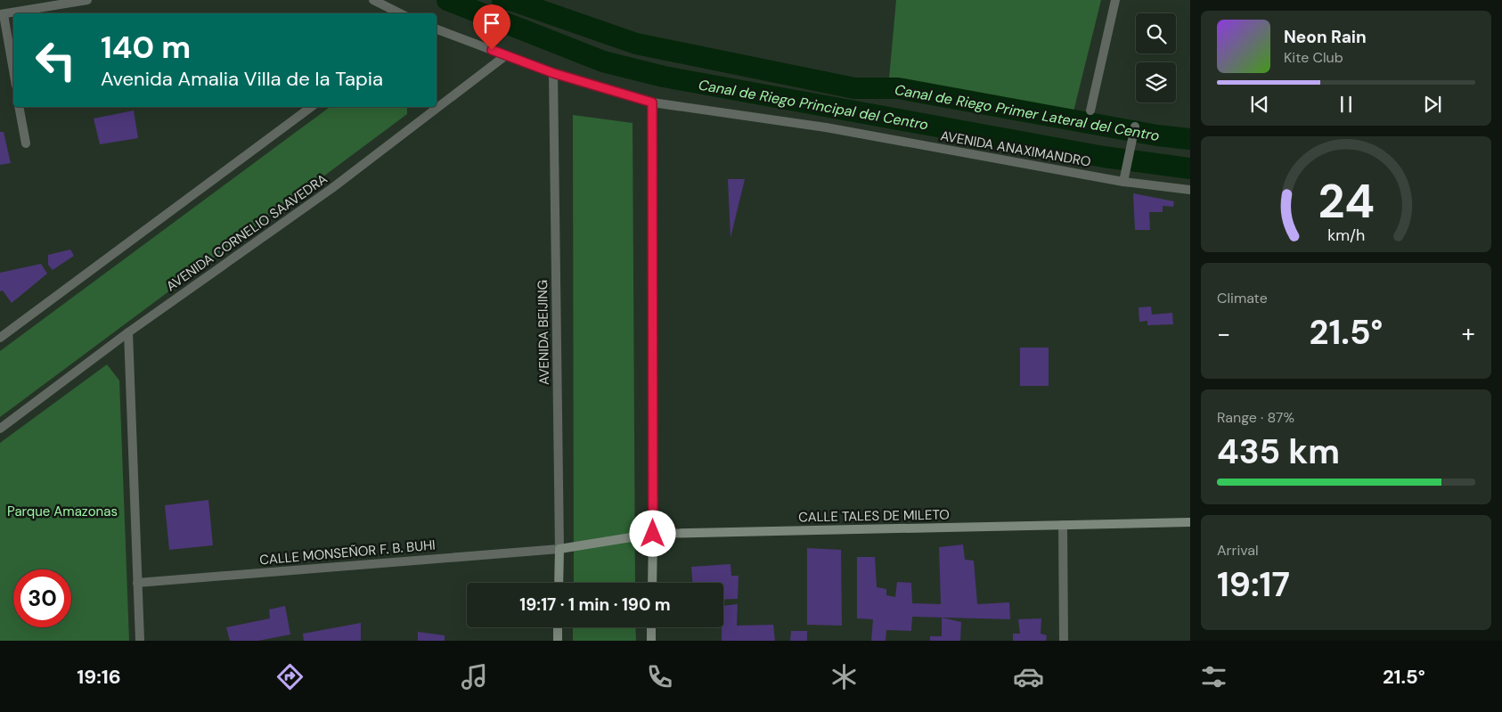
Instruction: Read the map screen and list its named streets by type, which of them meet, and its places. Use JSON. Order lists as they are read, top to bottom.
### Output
{
  "streets": {
    "street": [
      "AVENIDA ANAXIMANDRO",
      "AVENIDA CORNELIO SAAVEDRA",
      "AVENIDA BEIJING",
      "CALLE TALES DE MILETO",
      "CALLE MONSEÑOR F. B. BUHI"
    ]
  },
  "crossings": [
    ["AVENIDA ANAXIMANDRO", "AVENIDA CORNELIO SAAVEDRA"],
    ["AVENIDA ANAXIMANDRO", "AVENIDA BEIJING"],
    ["AVENIDA BEIJING", "CALLE TALES DE MILETO"],
    ["AVENIDA BEIJING", "CALLE MONSEÑOR F. B. BUHI"],
    ["CALLE TALES DE MILETO", "CALLE MONSEÑOR F. B. BUHI"]
  ],
  "water": ["Canal de Riego Principal del Centro", "Canal de Riego Primer Lateral del Centro"],
  "parks": ["Parque Amazonas"],
  "page": {
    "turn": ["140 m", "Avenida Amalia Villa de la Tapia"],
    "song": ["Neon Rain", "Kite Club"],
    "tile": [
      "Climate",
      ["Range · 87%", "435 km"],
      ["Arrival", "19:17"]
    ],
    "heat": ["−", "21.5°", "+"],
    "limit": "30",
    "trip": "19:17 · 1 min · 190 m",
    "tabs": ["19:16", "21.5°"],
    "gauge": ["24", "km/h"]
  }
}
